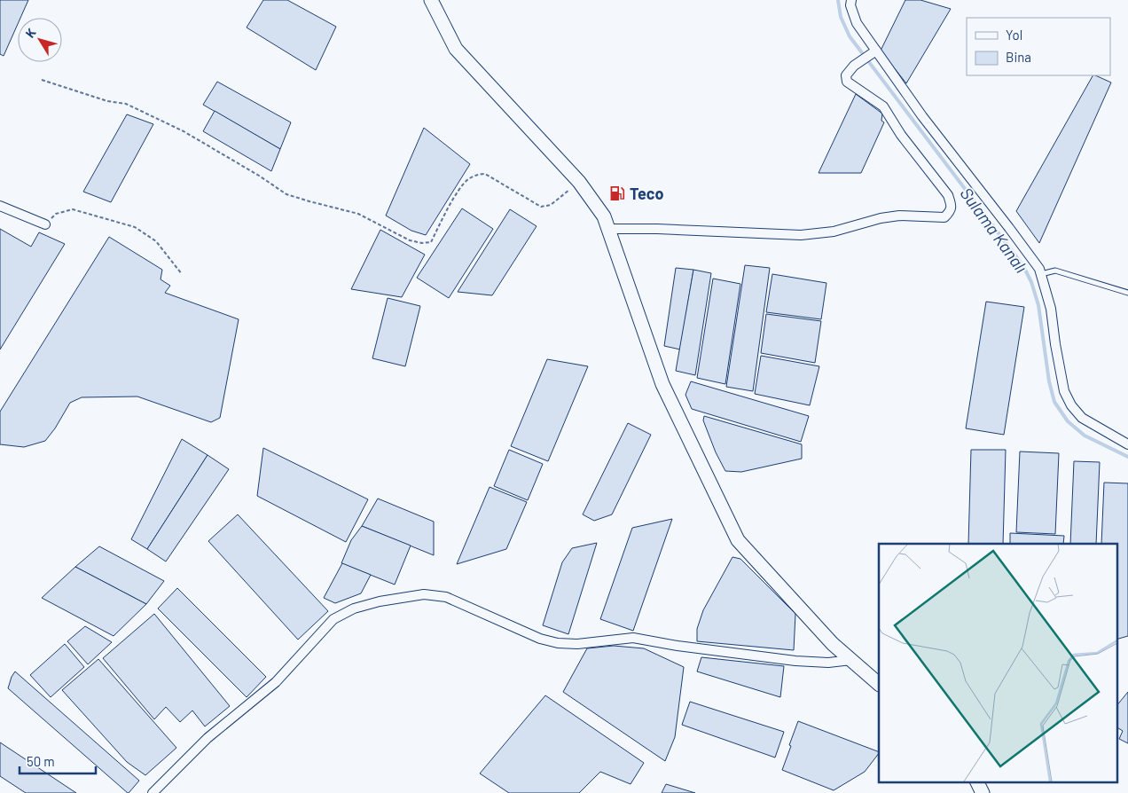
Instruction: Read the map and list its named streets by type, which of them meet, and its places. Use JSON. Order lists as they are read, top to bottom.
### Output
{
  "water": ["Sulama Kanalı"],
  "places": {
    "fuel station": ["Teco"]
  },
  "legend": ["Yol", "Bina"],
  "scale_bar": "50 m",
  "north": "top left"
}
